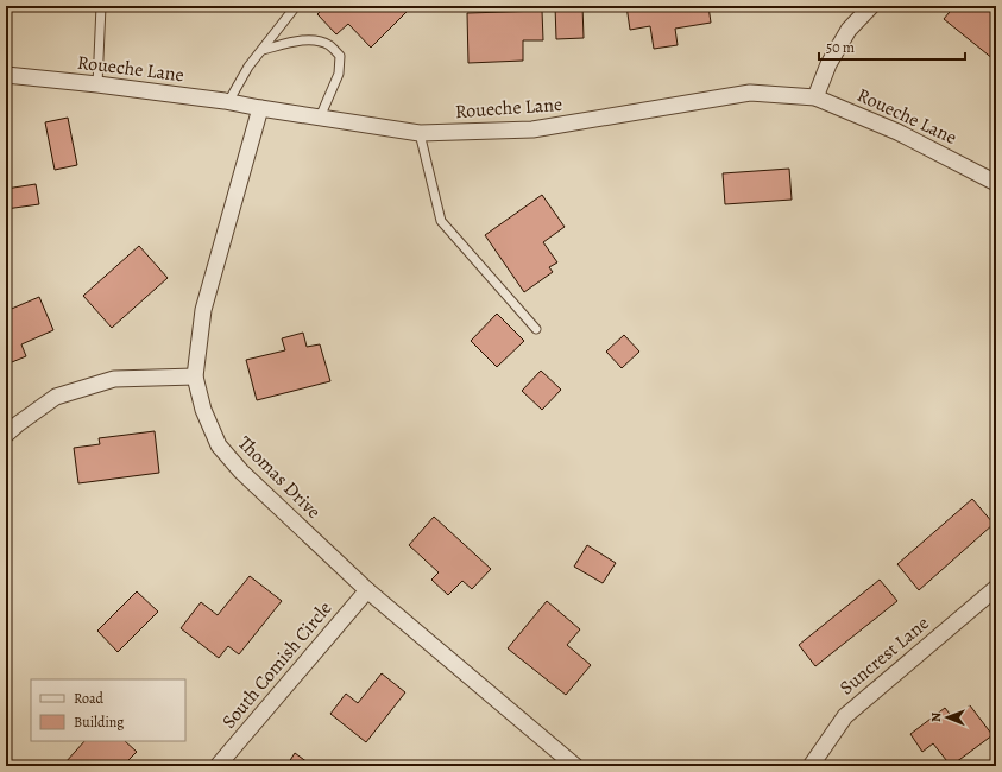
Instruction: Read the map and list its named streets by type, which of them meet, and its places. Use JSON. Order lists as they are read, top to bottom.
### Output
{
  "streets": {
    "street": [
      "Roueche Lane",
      "Thomas Drive",
      "Suncrest Lane",
      "South Comish Circle"
    ]
  },
  "crossings": [
    ["Roueche Lane", "Thomas Drive"],
    ["Thomas Drive", "South Comish Circle"]
  ],
  "legend": ["Road", "Building"],
  "scale_bar": "50 m",
  "north": "left"
}
